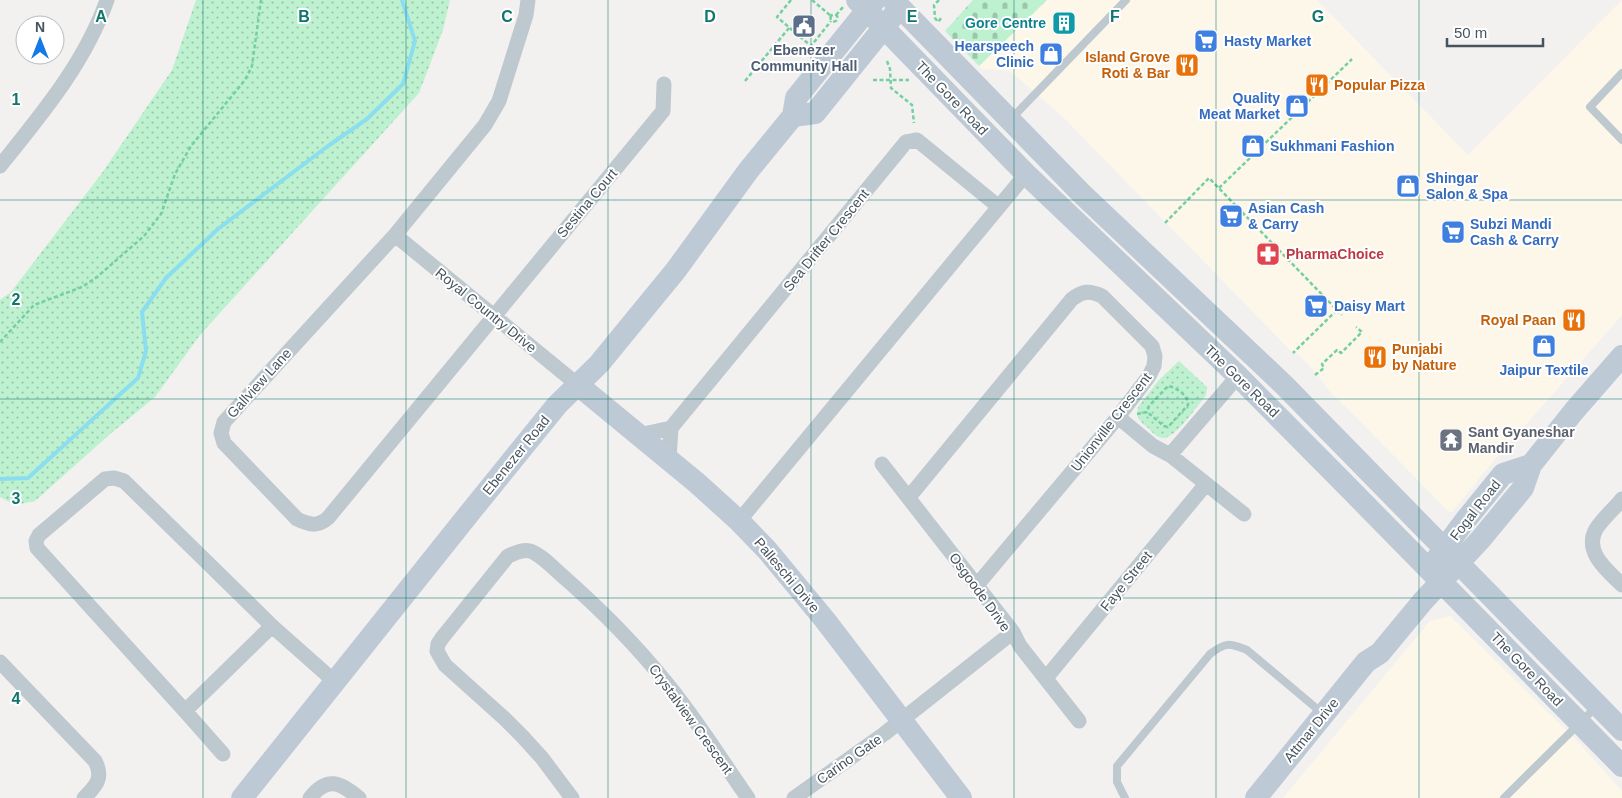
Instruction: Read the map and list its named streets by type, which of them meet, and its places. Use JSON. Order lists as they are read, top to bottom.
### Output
{
  "streets": {
    "main road": [
      "The Gore Road",
      "Ebenezer Road",
      "Fogal Road",
      "Palleschi Drive",
      "Attmar Drive"
    ],
    "street": [
      "Sestina Court",
      "Sea Drifter Crescent",
      "Royal Country Drive",
      "Gallview Lane",
      "Unionville Crescent",
      "Faye Street",
      "Osgoode Drive",
      "Crystalview Crescent",
      "Carino Gate"
    ]
  },
  "crossings": [
    ["The Gore Road", "Ebenezer Road"],
    ["The Gore Road", "Fogal Road"],
    ["The Gore Road", "Attmar Drive"],
    ["Sestina Court", "Royal Country Drive"],
    ["Sestina Court", "Gallview Lane"],
    ["Royal Country Drive", "Gallview Lane"],
    ["Royal Country Drive", "Ebenezer Road"],
    ["Royal Country Drive", "Palleschi Drive"],
    ["Unionville Crescent", "Osgoode Drive"],
    ["Ebenezer Road", "Palleschi Drive"],
    ["Fogal Road", "Attmar Drive"],
    ["Palleschi Drive", "Osgoode Drive"],
    ["Palleschi Drive", "Carino Gate"],
    ["Osgoode Drive", "Carino Gate"]
  ],
  "places": {
    "building": ["Gore Centre"],
    "public building": ["Ebenezer Community Hall"],
    "supermarket": [
      "Hasty Market",
      "Asian Cash & Carry",
      "Subzi Mandi Cash & Carry",
      "Daisy Mart"
    ],
    "shop": [
      "Hearspeech Clinic",
      "Quality Meat Market",
      "Sukhmani Fashion",
      "Shingar Salon & Spa",
      "Jaipur Textile"
    ],
    "restaurant": [
      "Island Grove Roti & Bar",
      "Popular Pizza",
      "Royal Paan",
      "Punjabi by Nature"
    ],
    "pharmacy": ["PharmaChoice"],
    "temple": ["Sant Gyaneshar Mandir"]
  },
  "scale_bar": "50 m",
  "north": "top",
  "grid": {
    "columns": [
      "A",
      "B",
      "C",
      "D",
      "E",
      "F",
      "G"
    ],
    "rows": [
      "1",
      "2",
      "3",
      "4"
    ]
  }
}
